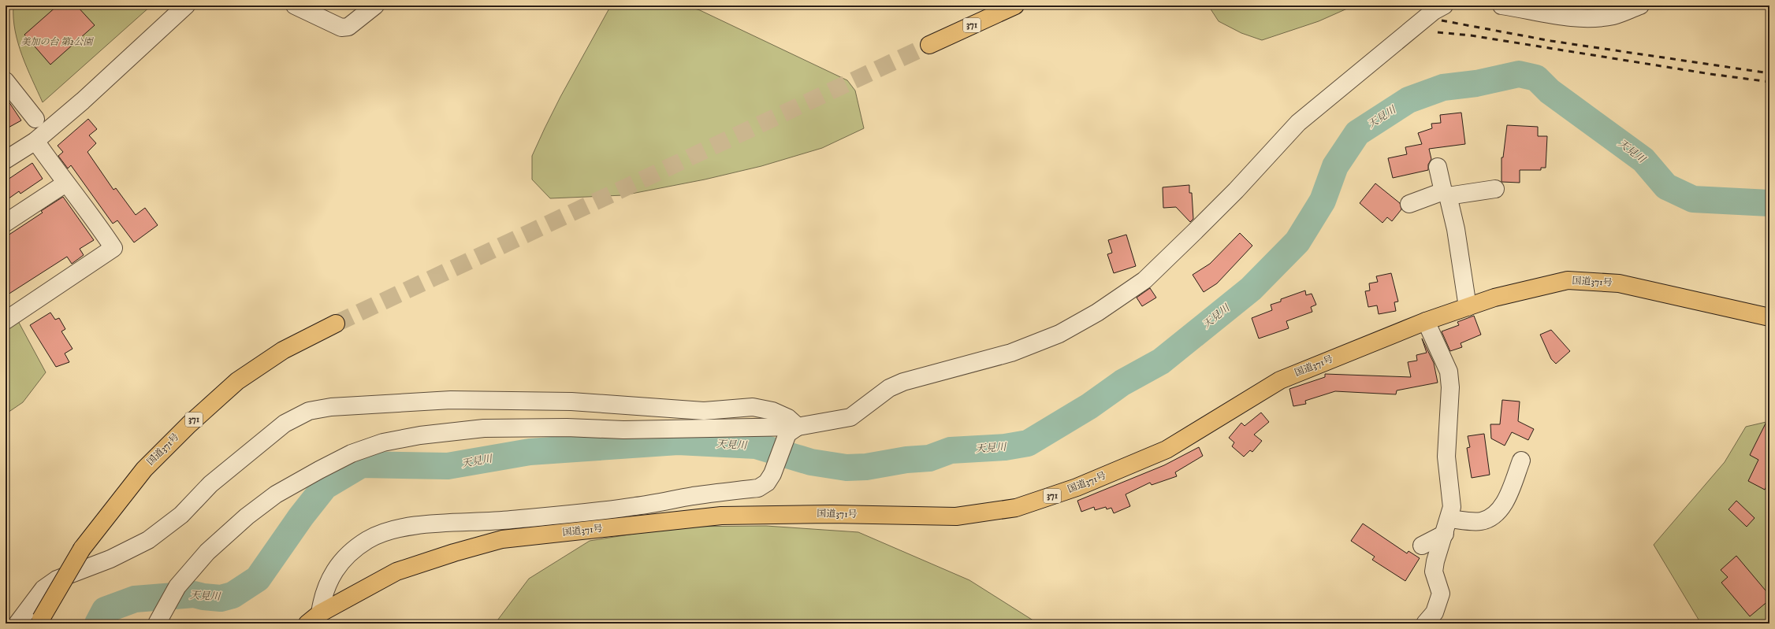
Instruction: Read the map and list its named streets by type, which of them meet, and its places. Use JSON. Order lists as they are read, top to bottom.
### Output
{
  "streets": {
    "highway": ["371", "国道371号"]
  },
  "water": ["天見川"],
  "parks": ["美加の台 第2公園"]
}
